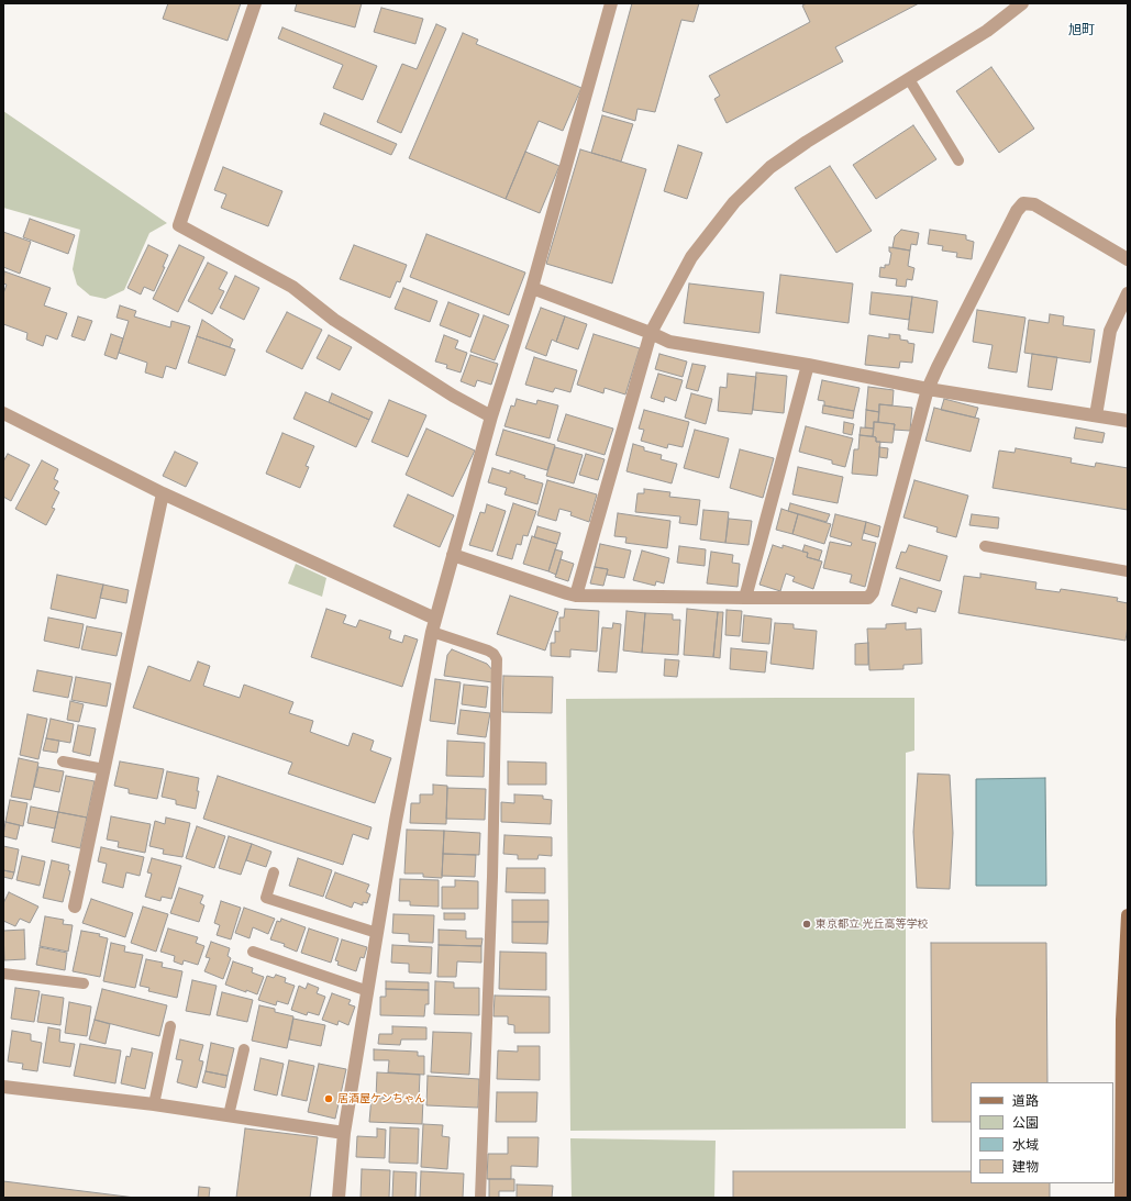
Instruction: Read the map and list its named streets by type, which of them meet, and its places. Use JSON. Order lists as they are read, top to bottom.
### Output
{
  "districts": ["旭町"],
  "places": ["東京都立 光丘高等学校", "居酒屋ケンちゃん"],
  "legend": [
    "道路",
    "公園",
    "水域",
    "建物"
  ]
}
